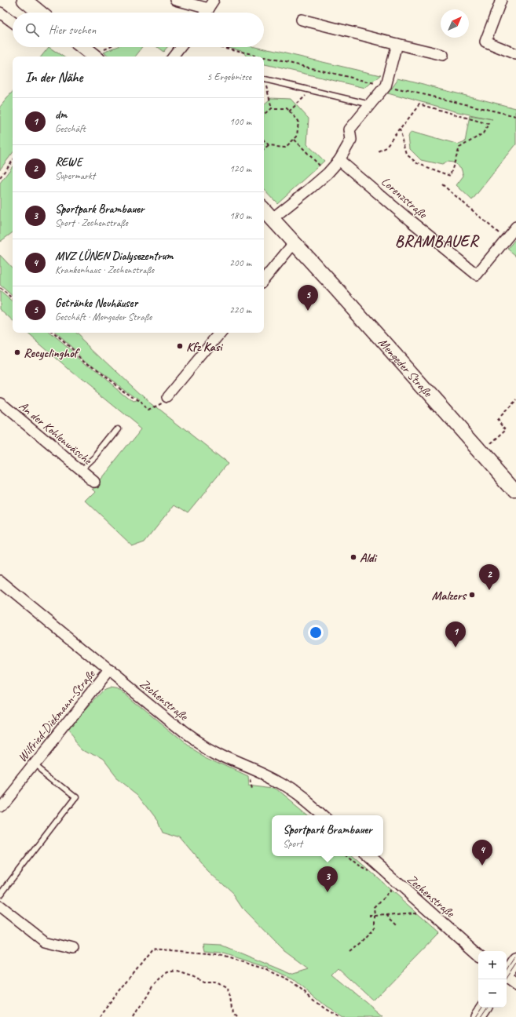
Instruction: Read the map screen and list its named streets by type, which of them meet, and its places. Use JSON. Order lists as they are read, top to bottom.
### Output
{
  "streets": {
    "main road": ["Mengeder Straße"],
    "street": [
      "Lorenzstraße",
      "An der Kohlenwäsche",
      "Zechenstraße",
      "Wilfried-Diekmann-Straße"
    ]
  },
  "crossings": [
    ["Zechenstraße", "Wilfried-Diekmann-Straße"]
  ],
  "districts": ["BRAMBAUER"],
  "places": [
    "Kfz Kasi",
    "Recyclinghof",
    "Aldi",
    "Malzers"
  ],
  "north": "top right",
  "page": {
    "search": "Hier suchen",
    "heading": ["In der Nähe", "5 Ergebnisse"],
    "list": [
      {
        "mark": "1",
        "name": "dm",
        "note": "Geschäft",
        "value": "100 m"
      },
      {
        "mark": "2",
        "name": "REWE",
        "note": "Supermarkt",
        "value": "120 m"
      },
      {
        "mark": "3",
        "name": "Sportpark Brambauer",
        "note": "Sport · Zechenstraße",
        "value": "180 m"
      },
      {
        "mark": "4",
        "name": "MVZ LÜNEN Dialysezentrum",
        "note": "Krankenhaus · Zechenstraße",
        "value": "200 m"
      },
      {
        "mark": "5",
        "name": "Getränke Neuhäuser",
        "note": "Geschäft · Mengeder Straße",
        "value": "220 m"
      }
    ],
    "pins": [
      "5",
      "2",
      "1",
      "4",
      "3"
    ],
    "popup": ["Sportpark Brambauer", "Sport"],
    "map_buttons": ["+", "−"]
  }
}
